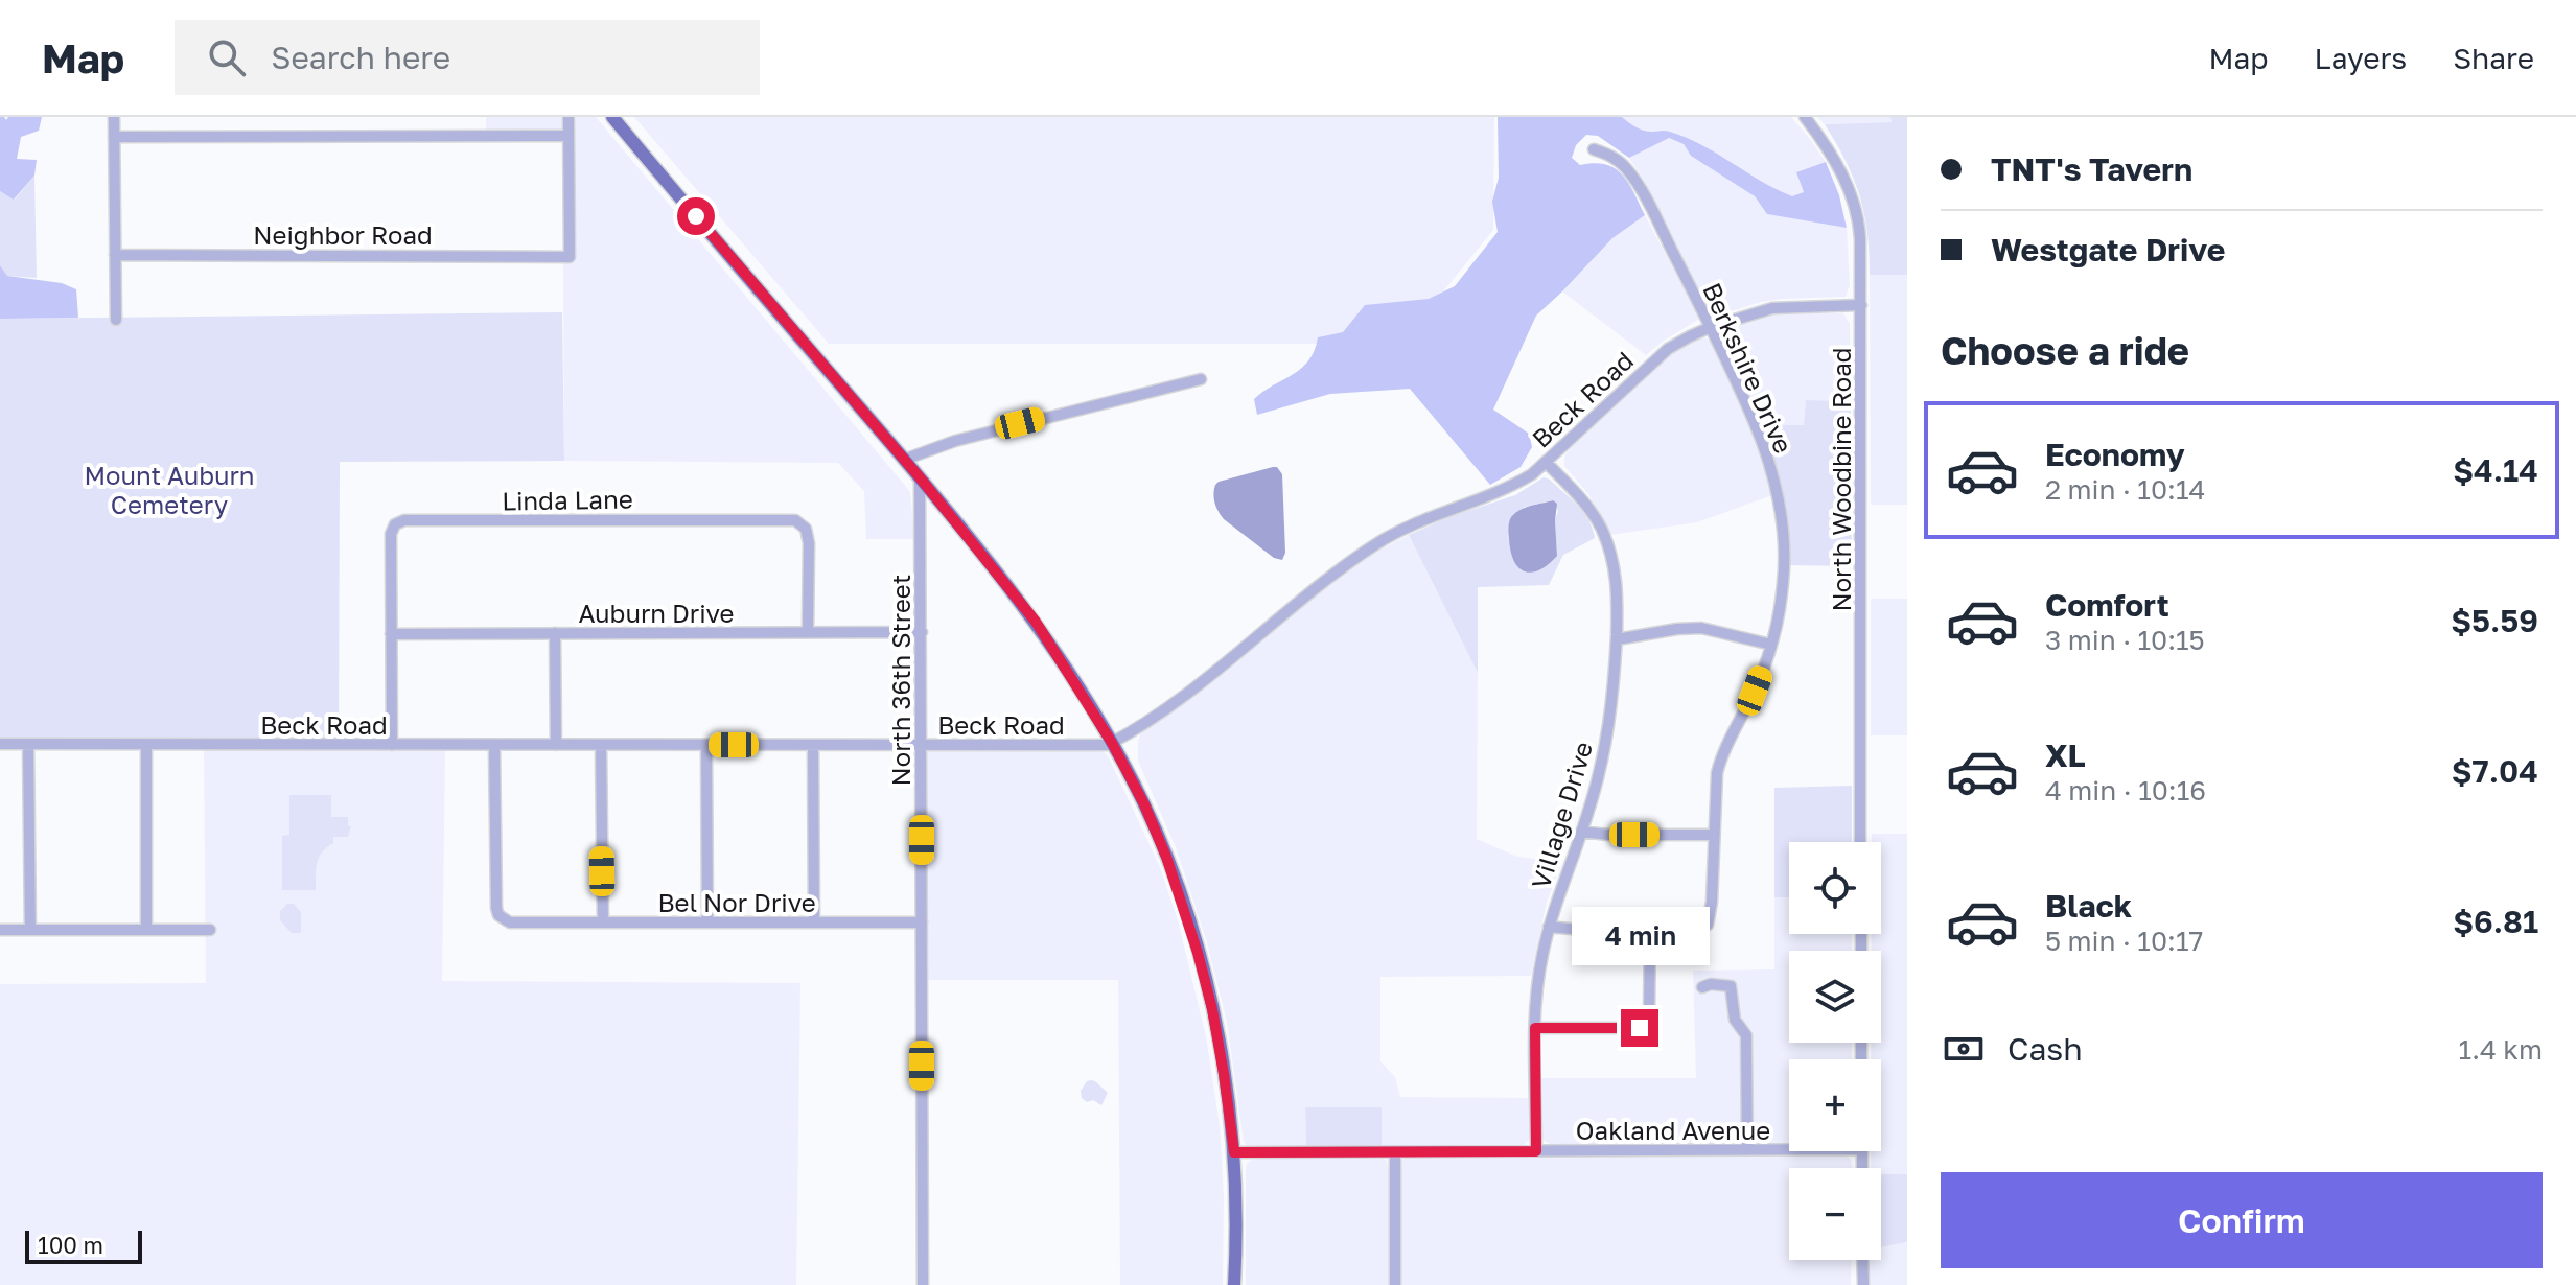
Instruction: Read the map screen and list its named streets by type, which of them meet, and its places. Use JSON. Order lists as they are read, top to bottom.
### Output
{
  "streets": {
    "street": [
      "Neighbor Road",
      "Berkshire Drive",
      "Beck Road",
      "North Woodbine Road",
      "Linda Lane",
      "Auburn Drive",
      "North 36th Street",
      "Village Drive",
      "Bel Nor Drive",
      "Oakland Avenue"
    ]
  },
  "crossings": [
    ["Berkshire Drive", "Beck Road"],
    ["Beck Road", "North Woodbine Road"],
    ["Beck Road", "North 36th Street"],
    ["Beck Road", "Village Drive"],
    ["Beck Road", "Bel Nor Drive"],
    ["Linda Lane", "Auburn Drive"],
    ["Auburn Drive", "North 36th Street"],
    ["North 36th Street", "Bel Nor Drive"],
    ["Village Drive", "Oakland Avenue"]
  ],
  "parks": ["Mount Auburn Cemetery"],
  "scale_bar": "100 m",
  "page": {
    "header": "Map",
    "search": "Search here",
    "nav": ["Map", "Layers", "Share"],
    "banner": ["TNT's Tavern", "Westgate Drive"],
    "heading": "Choose a ride",
    "list": [
      {
        "name": "Economy",
        "note": "2 min · 10:14",
        "value": "$4.14"
      },
      {
        "name": "Comfort",
        "note": "3 min · 10:15",
        "value": "$5.59"
      },
      {
        "name": "XL",
        "note": "4 min · 10:16",
        "value": "$7.04"
      },
      {
        "name": "Black",
        "note": "5 min · 10:17",
        "value": "$6.81"
      }
    ],
    "map_buttons": ["+", "−"],
    "bubble": "4 min",
    "pay": ["Cash", "1.4 km"],
    "buttons": "Confirm",
    "scale": "100 m"
  }
}
